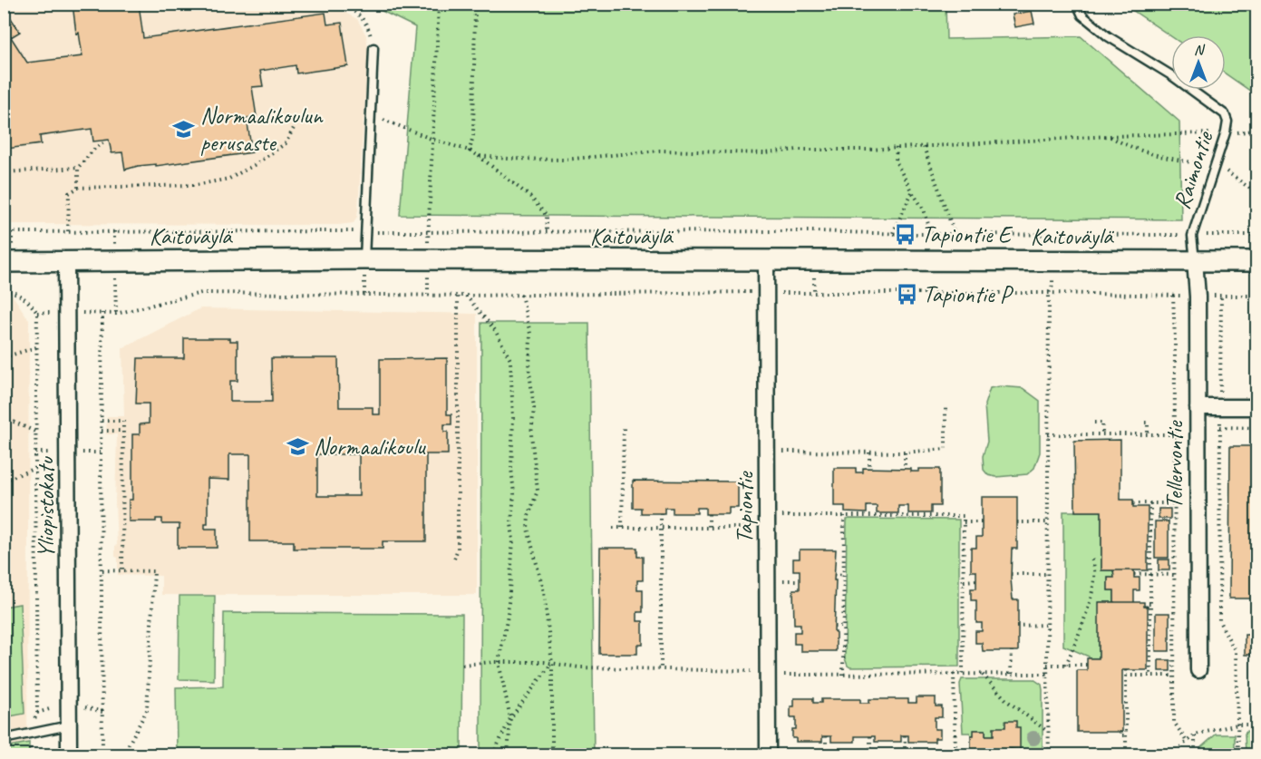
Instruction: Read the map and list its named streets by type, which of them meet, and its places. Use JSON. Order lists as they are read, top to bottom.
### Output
{
  "streets": {
    "street": [
      "Kaitoväylä",
      "Tellervontie",
      "Yliopistokatu",
      "Tapiontie"
    ],
    "lane": ["Raimontie"]
  },
  "crossings": [
    ["Raimontie", "Kaitoväylä"],
    ["Raimontie", "Tellervontie"],
    ["Kaitoväylä", "Tellervontie"],
    ["Kaitoväylä", "Yliopistokatu"],
    ["Kaitoväylä", "Tapiontie"]
  ],
  "places": {
    "school or university": ["Normaalikoulun perusaste", "Normaalikoulu"],
    "bus stop": ["Tapiontie E", "Tapiontie P"]
  },
  "north": "top"
}
